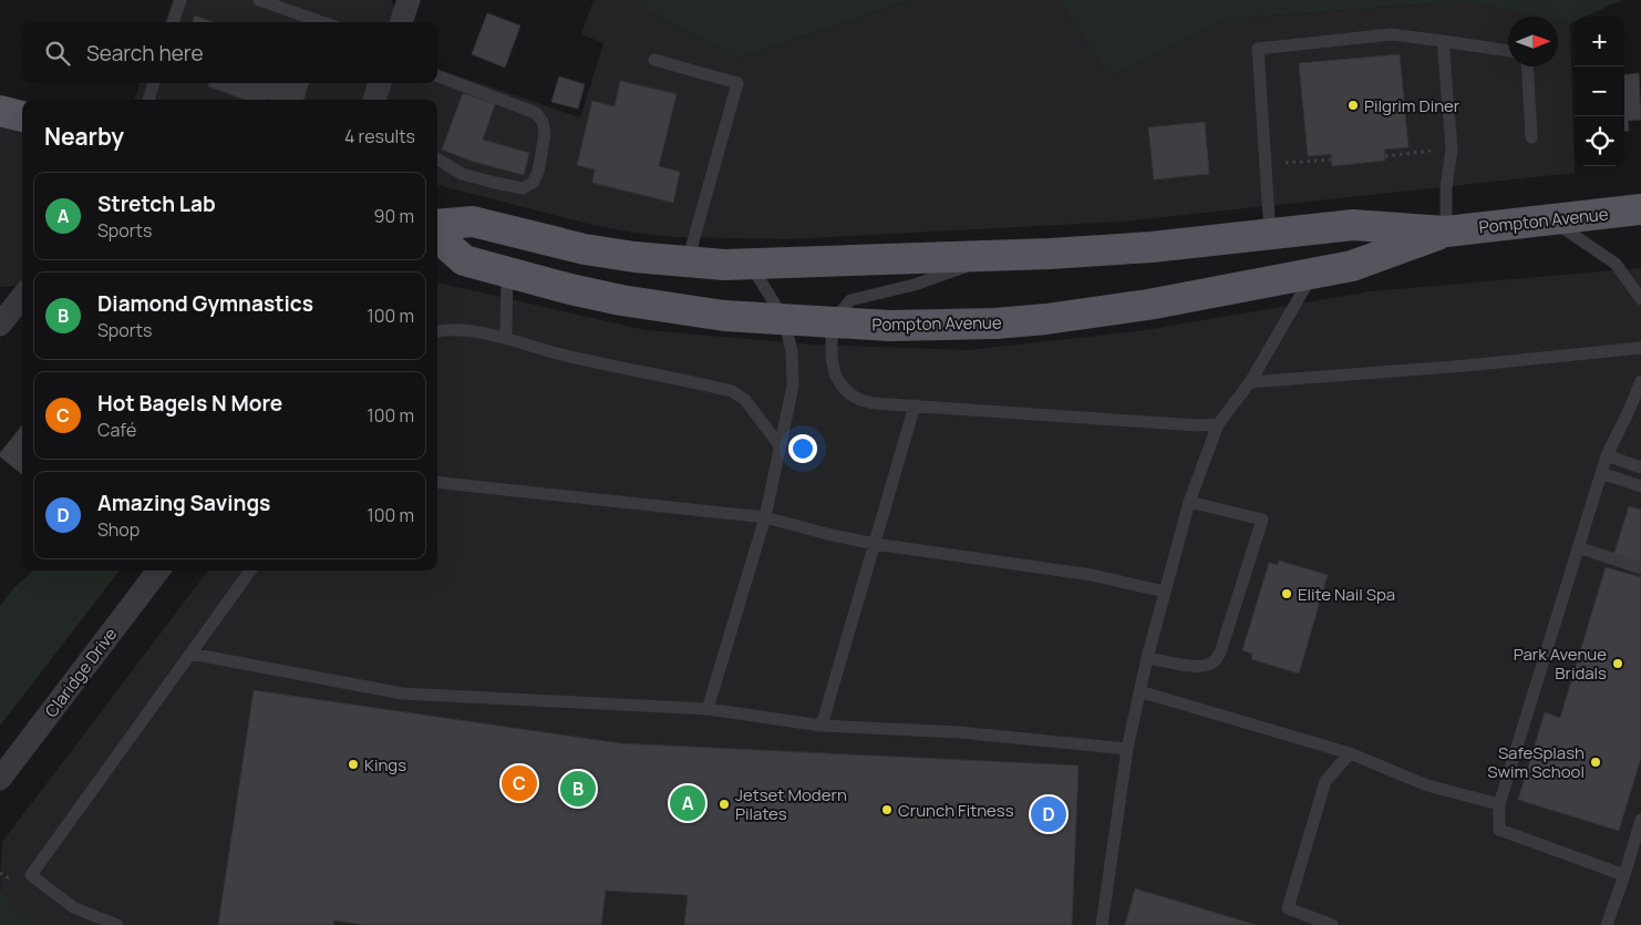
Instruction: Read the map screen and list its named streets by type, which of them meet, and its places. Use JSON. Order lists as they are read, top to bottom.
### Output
{
  "streets": {
    "main road": ["Pompton Avenue"],
    "street": ["Claridge Drive"]
  },
  "places": [
    "Pilgrim Diner",
    "Elite Nail Spa",
    "Park Avenue Bridals",
    "SafeSplash Swim School",
    "Kings",
    "Jetset Modern Pilates",
    "Crunch Fitness"
  ],
  "north": "right",
  "page": {
    "map_buttons": ["+", "−"],
    "search": "Search here",
    "heading": ["Nearby", "4 results"],
    "list": [
      {
        "mark": "A",
        "name": "Stretch Lab",
        "note": "Sports",
        "value": "90 m"
      },
      {
        "mark": "B",
        "name": "Diamond Gymnastics",
        "note": "Sports",
        "value": "100 m"
      },
      {
        "mark": "C",
        "name": "Hot Bagels N More",
        "note": "Café",
        "value": "100 m"
      },
      {
        "mark": "D",
        "name": "Amazing Savings",
        "note": "Shop",
        "value": "100 m"
      }
    ],
    "pins": [
      "C",
      "B",
      "A",
      "D"
    ]
  }
}
